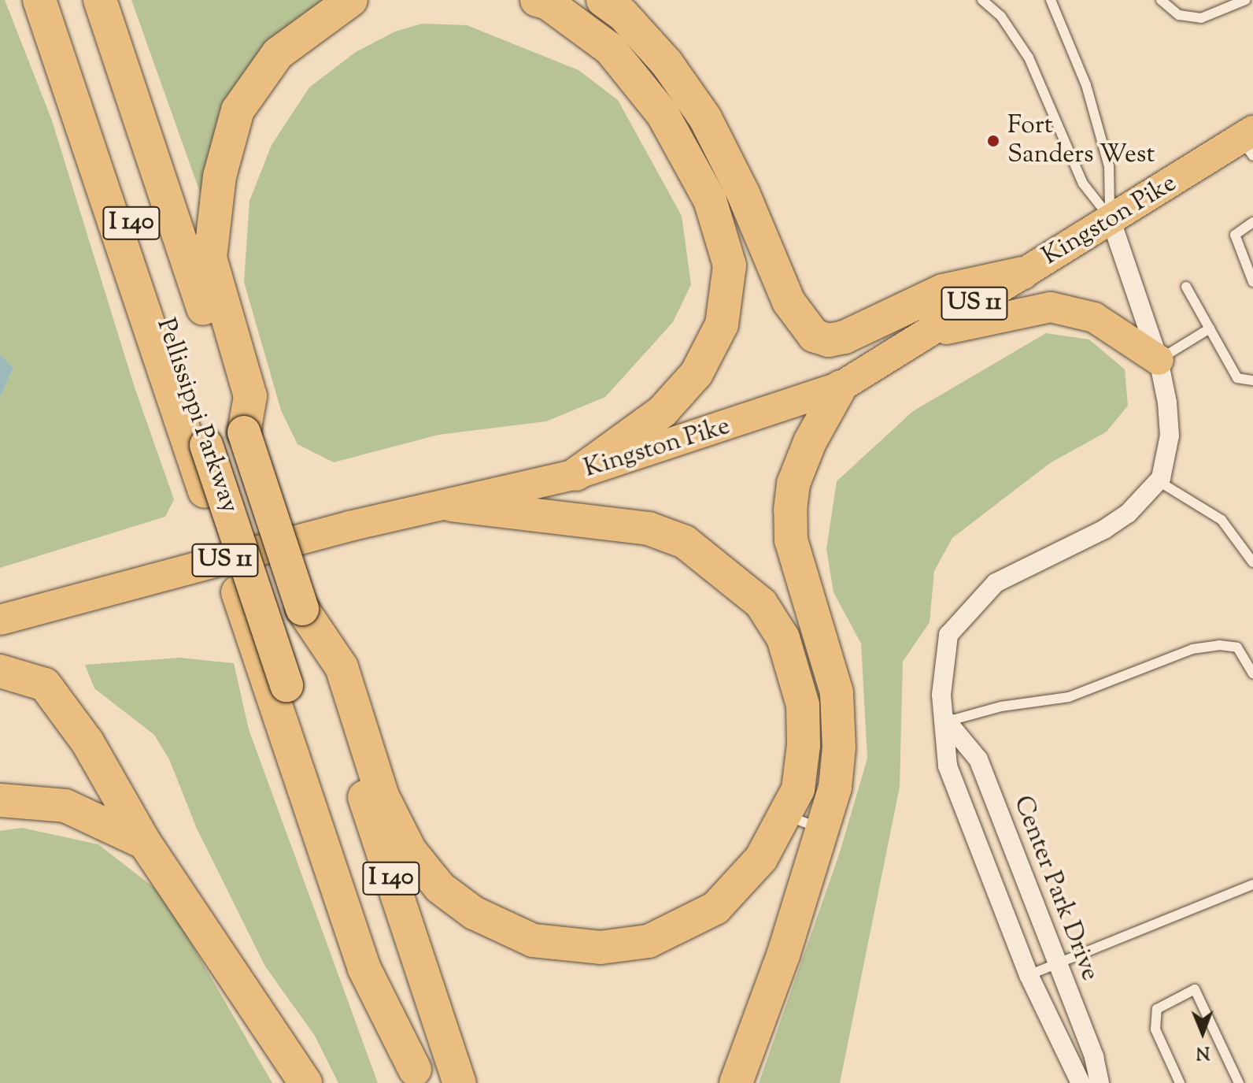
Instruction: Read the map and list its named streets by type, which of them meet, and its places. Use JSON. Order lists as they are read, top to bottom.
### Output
{
  "streets": {
    "highway": ["I 140", "Pellissippi Parkway"],
    "main road": ["Kingston Pike", "US 11"],
    "street": ["Center Park Drive"]
  },
  "places": ["Fort Sanders West"],
  "north": "bottom"
}
